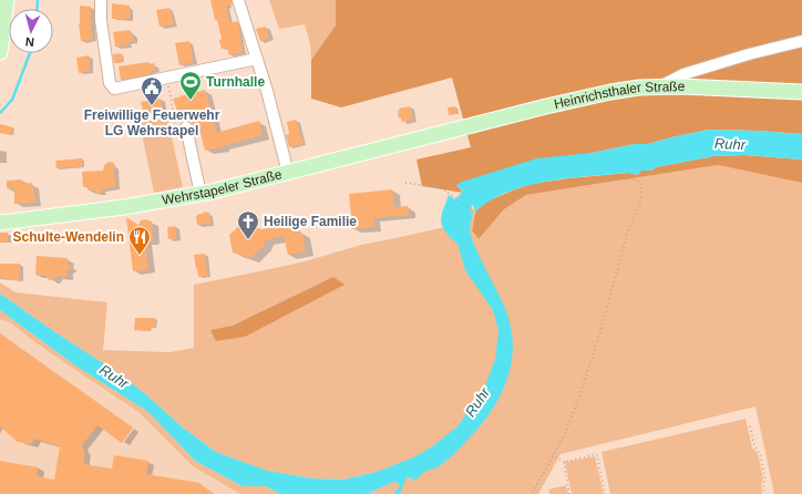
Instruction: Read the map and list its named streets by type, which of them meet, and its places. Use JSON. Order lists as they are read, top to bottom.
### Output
{
  "streets": {
    "main road": ["Heinrichsthaler Straße", "Wehrstapeler Straße"]
  },
  "crossings": [
    ["Heinrichsthaler Straße", "Wehrstapeler Straße"]
  ],
  "water": ["Ruhr"],
  "places": {
    "sports": ["Turnhalle"],
    "public building": ["Freiwillige Feuerwehr LG Wehrstapel"],
    "church": ["Heilige Familie"],
    "restaurant": ["Schulte-Wendelin"]
  },
  "north": "bottom"
}
